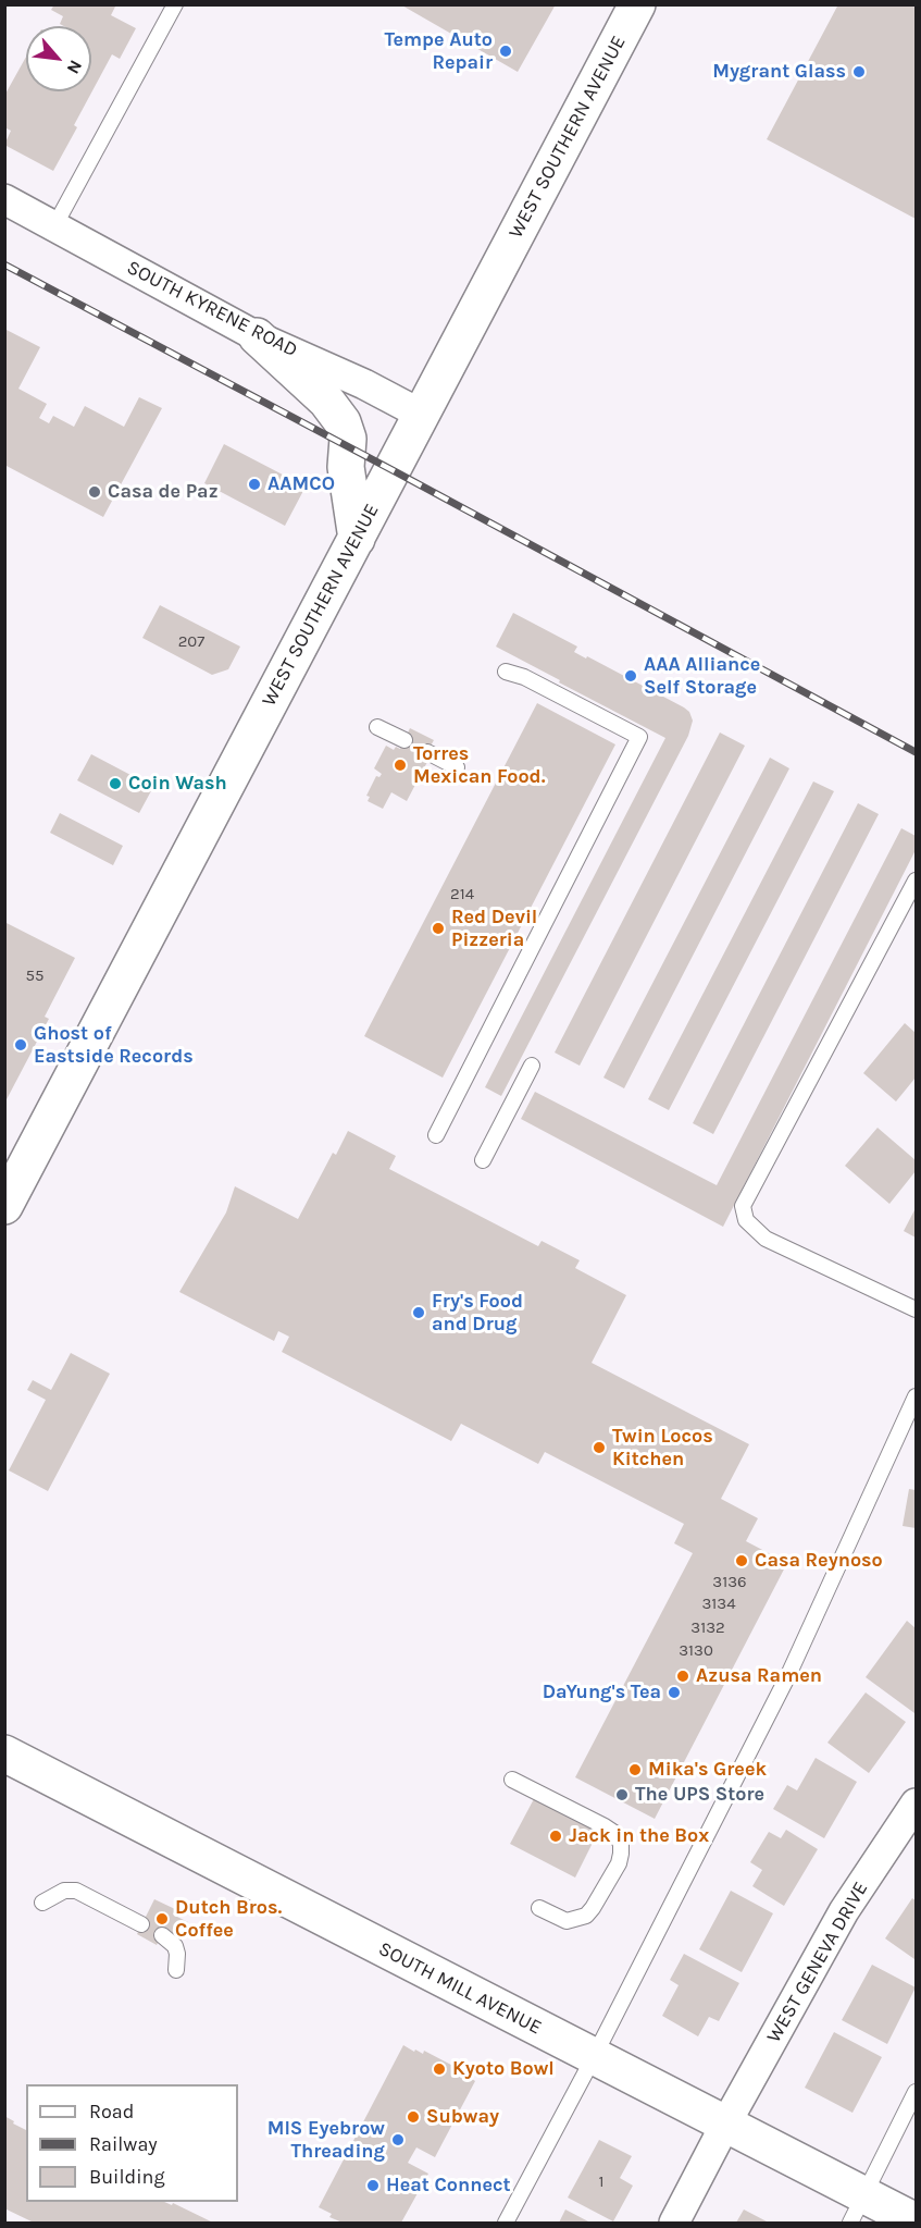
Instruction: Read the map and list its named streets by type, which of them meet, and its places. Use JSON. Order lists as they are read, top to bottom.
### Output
{
  "streets": {
    "main road": ["WEST SOUTHERN AVENUE", "SOUTH MILL AVENUE"],
    "street": ["SOUTH KYRENE ROAD", "WEST GENEVA DRIVE"]
  },
  "crossings": [
    ["WEST SOUTHERN AVENUE", "SOUTH KYRENE ROAD"],
    ["WEST GENEVA DRIVE", "SOUTH MILL AVENUE"]
  ],
  "places": [
    "Tempe Auto Repair",
    "Mygrant Glass",
    "AAMCO",
    "Casa de Paz",
    "AAA Alliance Self Storage",
    "Torres Mexican Food.",
    "Coin Wash",
    "Red Devil Pizzeria",
    "Ghost of Eastside Records",
    "Fry's Food and Drug",
    "Twin Locos Kitchen",
    "Casa Reynoso",
    "Azusa Ramen",
    "DaYung's Tea",
    "Mika's Greek",
    "The UPS Store",
    "Jack in the Box",
    "Dutch Bros. Coffee",
    "Kyoto Bowl",
    "Subway",
    "MIS Eyebrow Threading",
    "Heat Connect"
  ],
  "house_numbers": [
    "207",
    "214",
    "55",
    "3136",
    "3134",
    "3132",
    "3130",
    "1"
  ],
  "legend": ["Road", "Railway", "Building"],
  "north": "bottom right"
}
